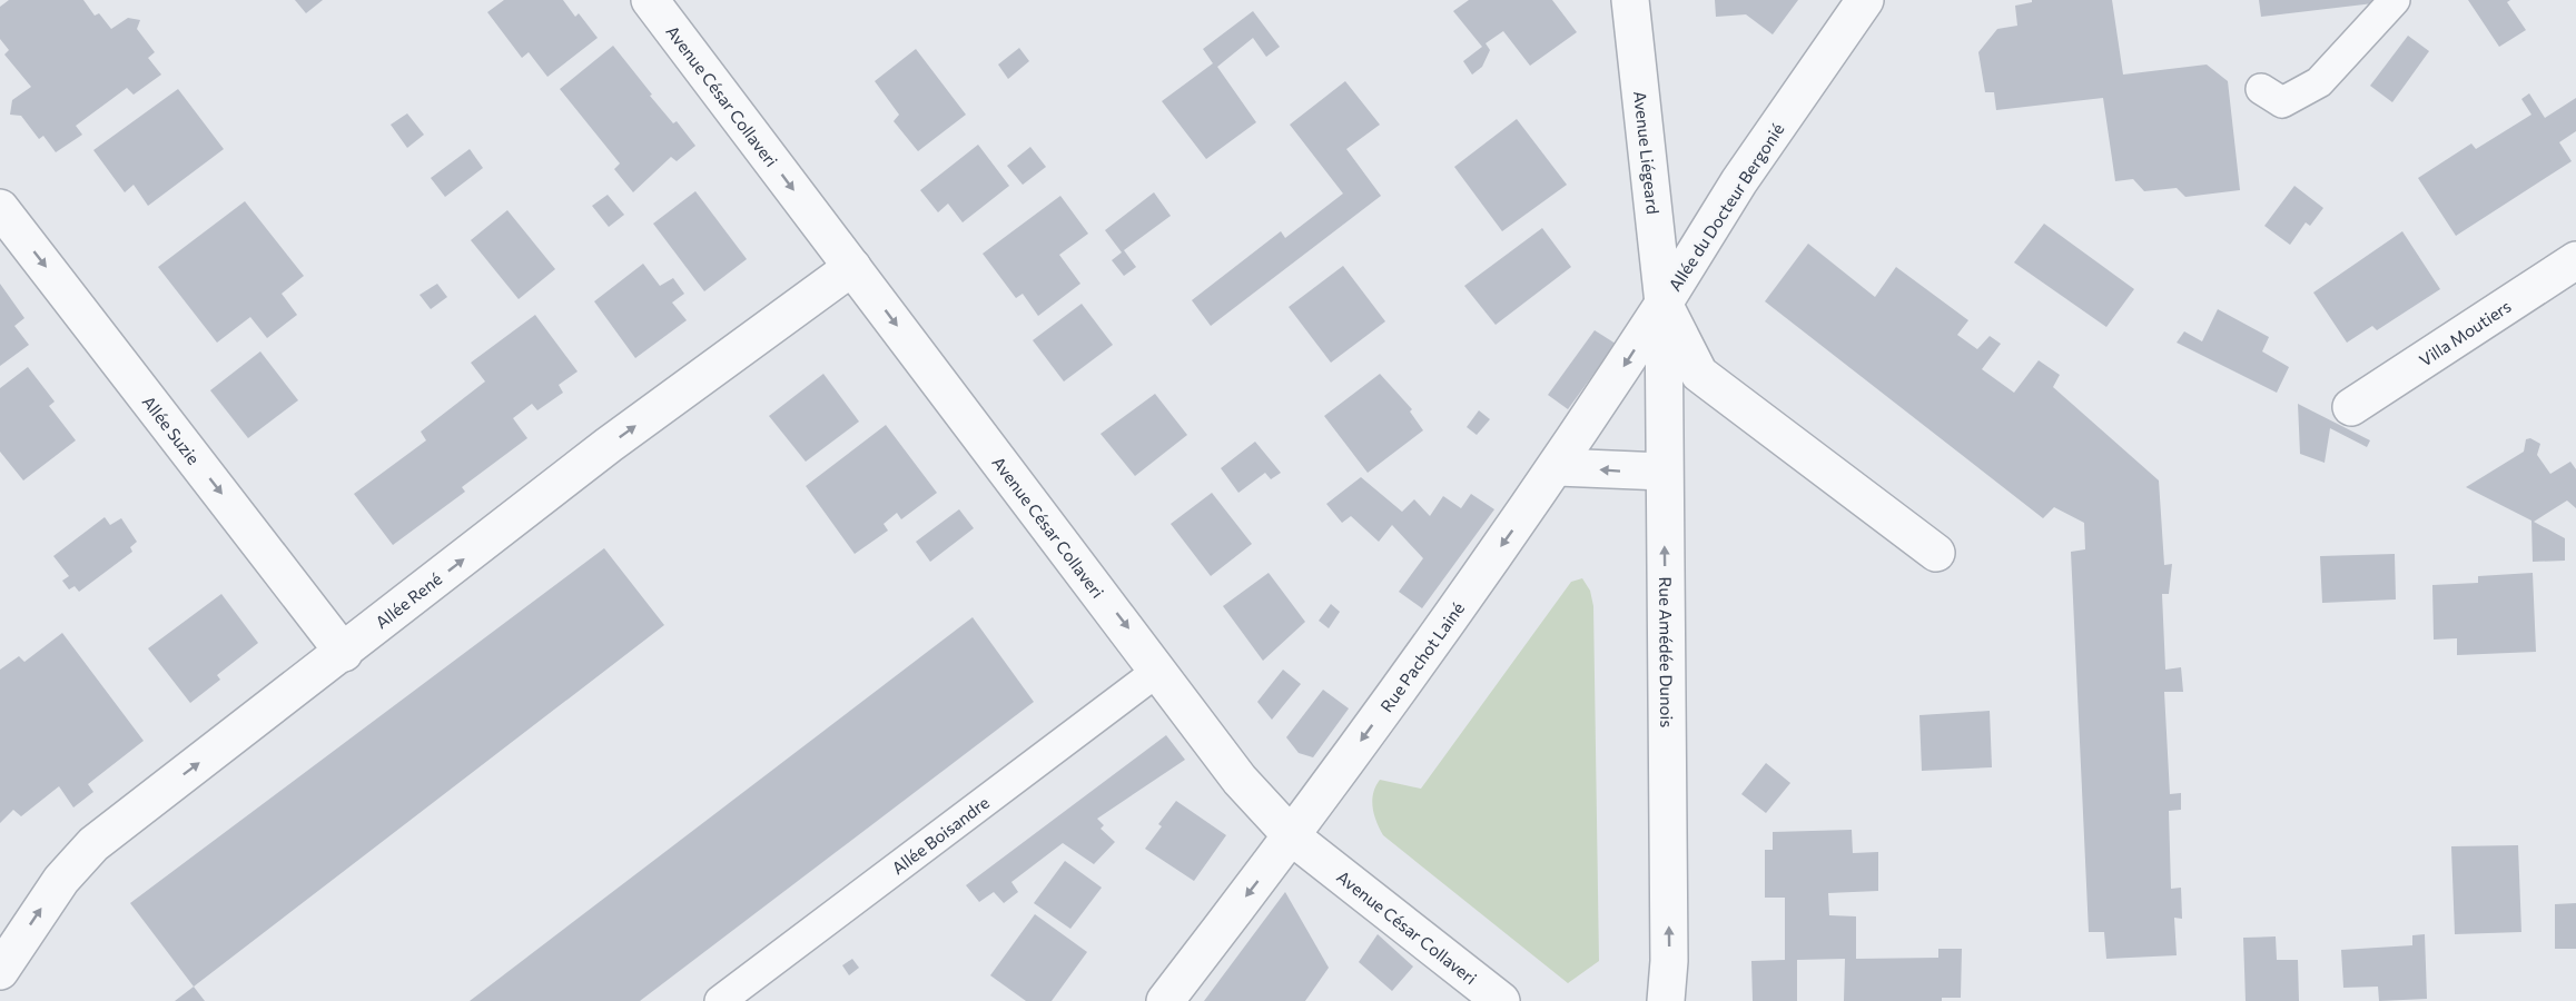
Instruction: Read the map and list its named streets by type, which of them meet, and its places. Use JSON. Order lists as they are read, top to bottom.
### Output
{
  "streets": {
    "street": [
      "Avenue César Collaveri",
      "Avenue Liégeard",
      "Allée du Docteur Bergonié",
      "Villa Moutiers",
      "Allée Suzie",
      "Allée René",
      "Rue Amédée Dunois",
      "Rue Pachot Lainé"
    ],
    "lane": ["Allée Boisandre"]
  },
  "crossings": [
    ["Avenue César Collaveri", "Allée René"],
    ["Avenue César Collaveri", "Rue Pachot Lainé"],
    ["Avenue César Collaveri", "Allée Boisandre"],
    ["Avenue Liégeard", "Allée du Docteur Bergonié"],
    ["Avenue Liégeard", "Rue Amédée Dunois"],
    ["Avenue Liégeard", "Rue Pachot Lainé"],
    ["Allée du Docteur Bergonié", "Rue Amédée Dunois"],
    ["Allée du Docteur Bergonié", "Rue Pachot Lainé"],
    ["Allée Suzie", "Allée René"],
    ["Rue Amédée Dunois", "Rue Pachot Lainé"]
  ],
  "one_way": [
    "Avenue César Collaveri",
    "Allée Suzie",
    "Allée René",
    "Rue Amédée Dunois",
    "Rue Pachot Lainé"
  ]
}
